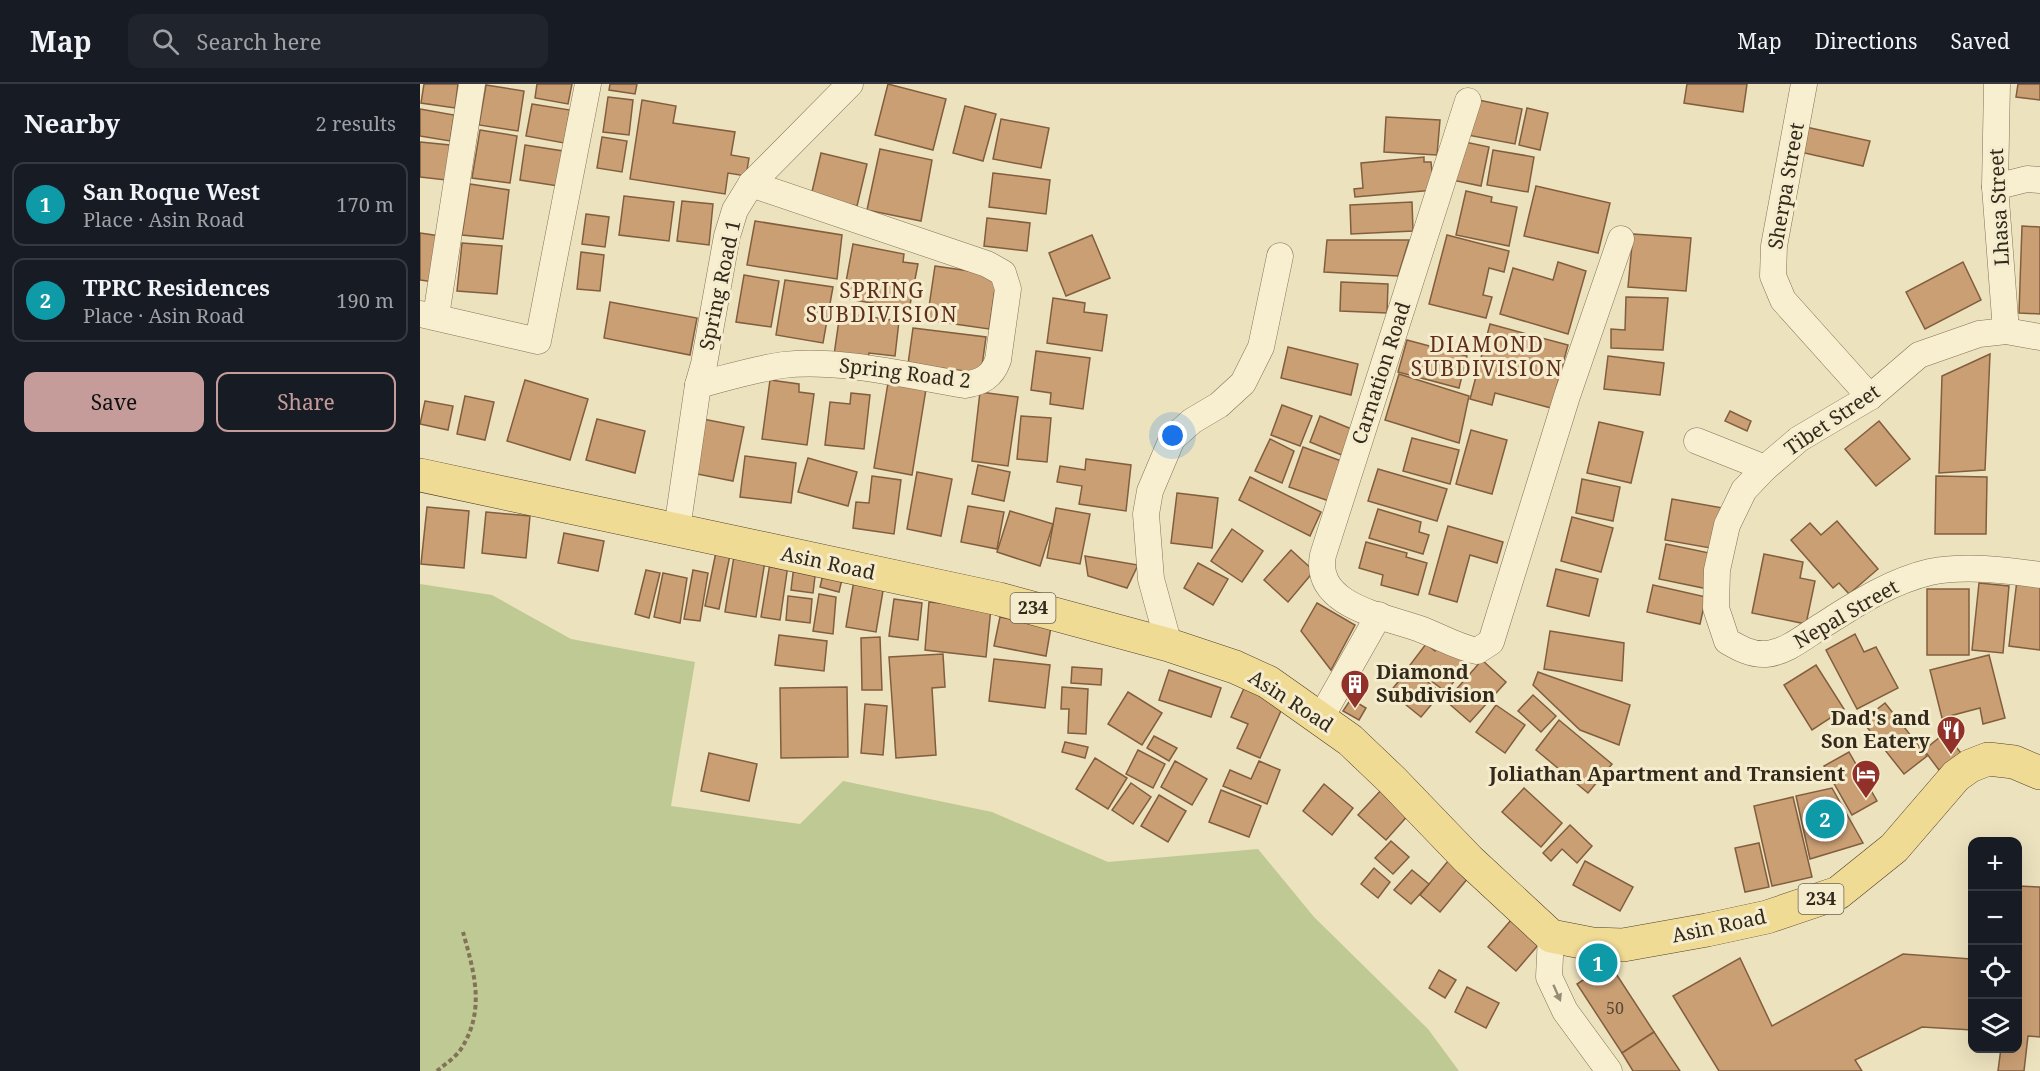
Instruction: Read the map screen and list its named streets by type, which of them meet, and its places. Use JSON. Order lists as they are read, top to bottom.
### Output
{
  "streets": {
    "main road": ["Asin Road", "234"],
    "street": [
      "Sherpa Street",
      "Lhasa Street",
      "Spring Road 1",
      "Spring Road 2",
      "Carnation Road",
      "Tibet Street",
      "Nepal Street"
    ]
  },
  "crossings": [
    ["Sherpa Street", "Tibet Street"],
    ["Lhasa Street", "Tibet Street"],
    ["Spring Road 1", "Spring Road 2"],
    ["Spring Road 1", "Asin Road"],
    ["Tibet Street", "Nepal Street"]
  ],
  "districts": ["SPRING SUBDIVISION", "DIAMOND SUBDIVISION"],
  "places": {
    "building": ["Diamond Subdivision"],
    "restaurant": ["Dad's and Son Eatery"],
    "hotel": ["Joliathan Apartment and Transient"]
  },
  "house_numbers": ["50"],
  "page": {
    "header": "Map",
    "search": "Search here",
    "nav": ["Map", "Directions", "Saved"],
    "heading": ["Nearby", "2 results"],
    "list": [
      {
        "mark": "1",
        "name": "San Roque West",
        "note": "Place · Asin Road",
        "value": "170 m"
      },
      {
        "mark": "2",
        "name": "TPRC Residences",
        "note": "Place · Asin Road",
        "value": "190 m"
      }
    ],
    "buttons": ["Save", "Share"],
    "pins": ["2", "1"],
    "map_buttons": ["+", "−"]
  }
}
